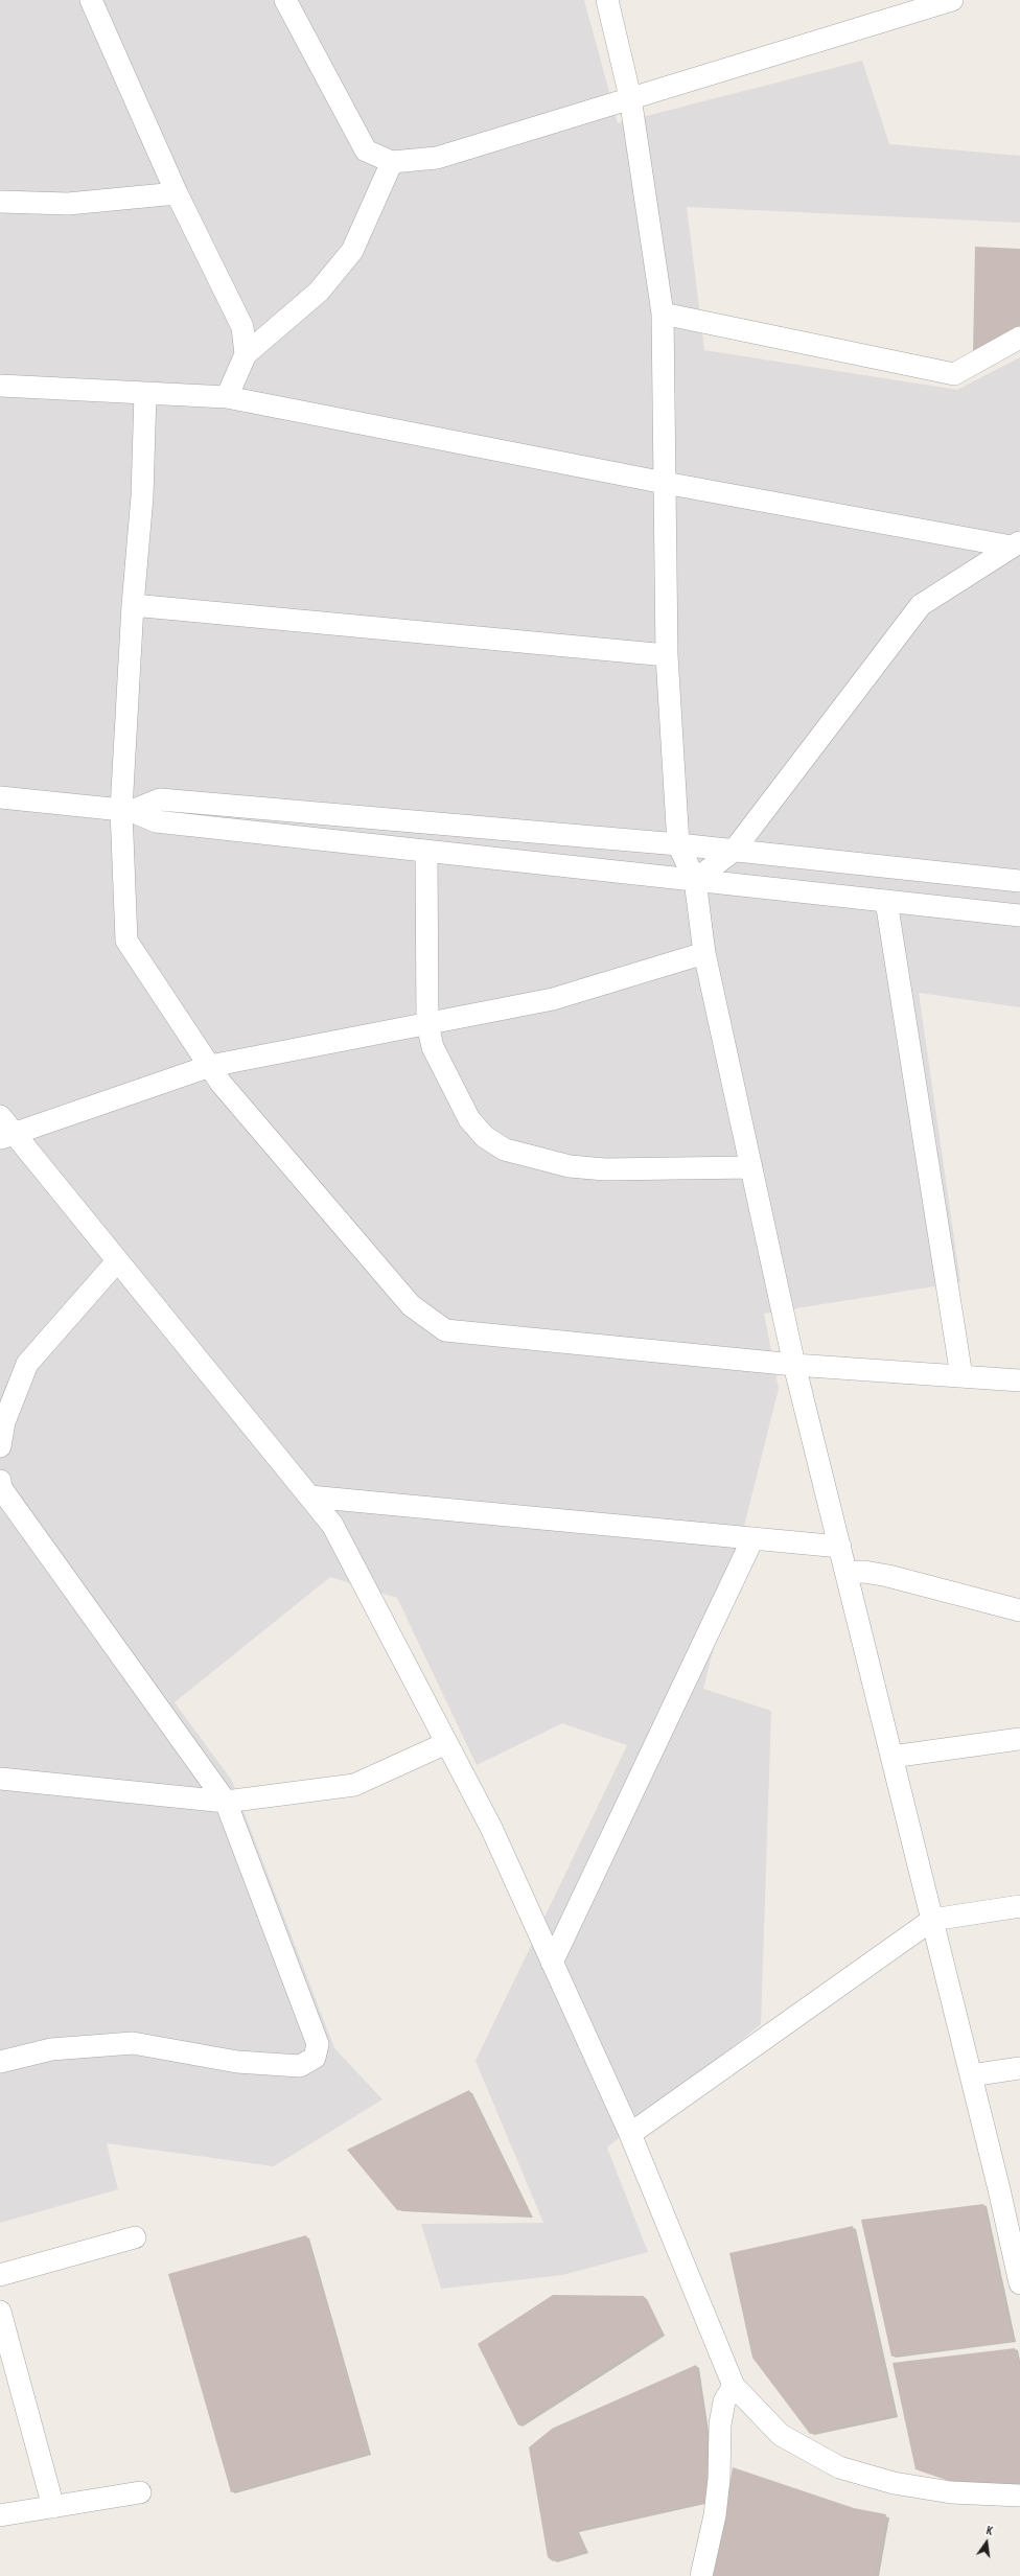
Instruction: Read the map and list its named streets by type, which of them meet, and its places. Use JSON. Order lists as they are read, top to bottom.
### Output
{
  "north": "top"
}
